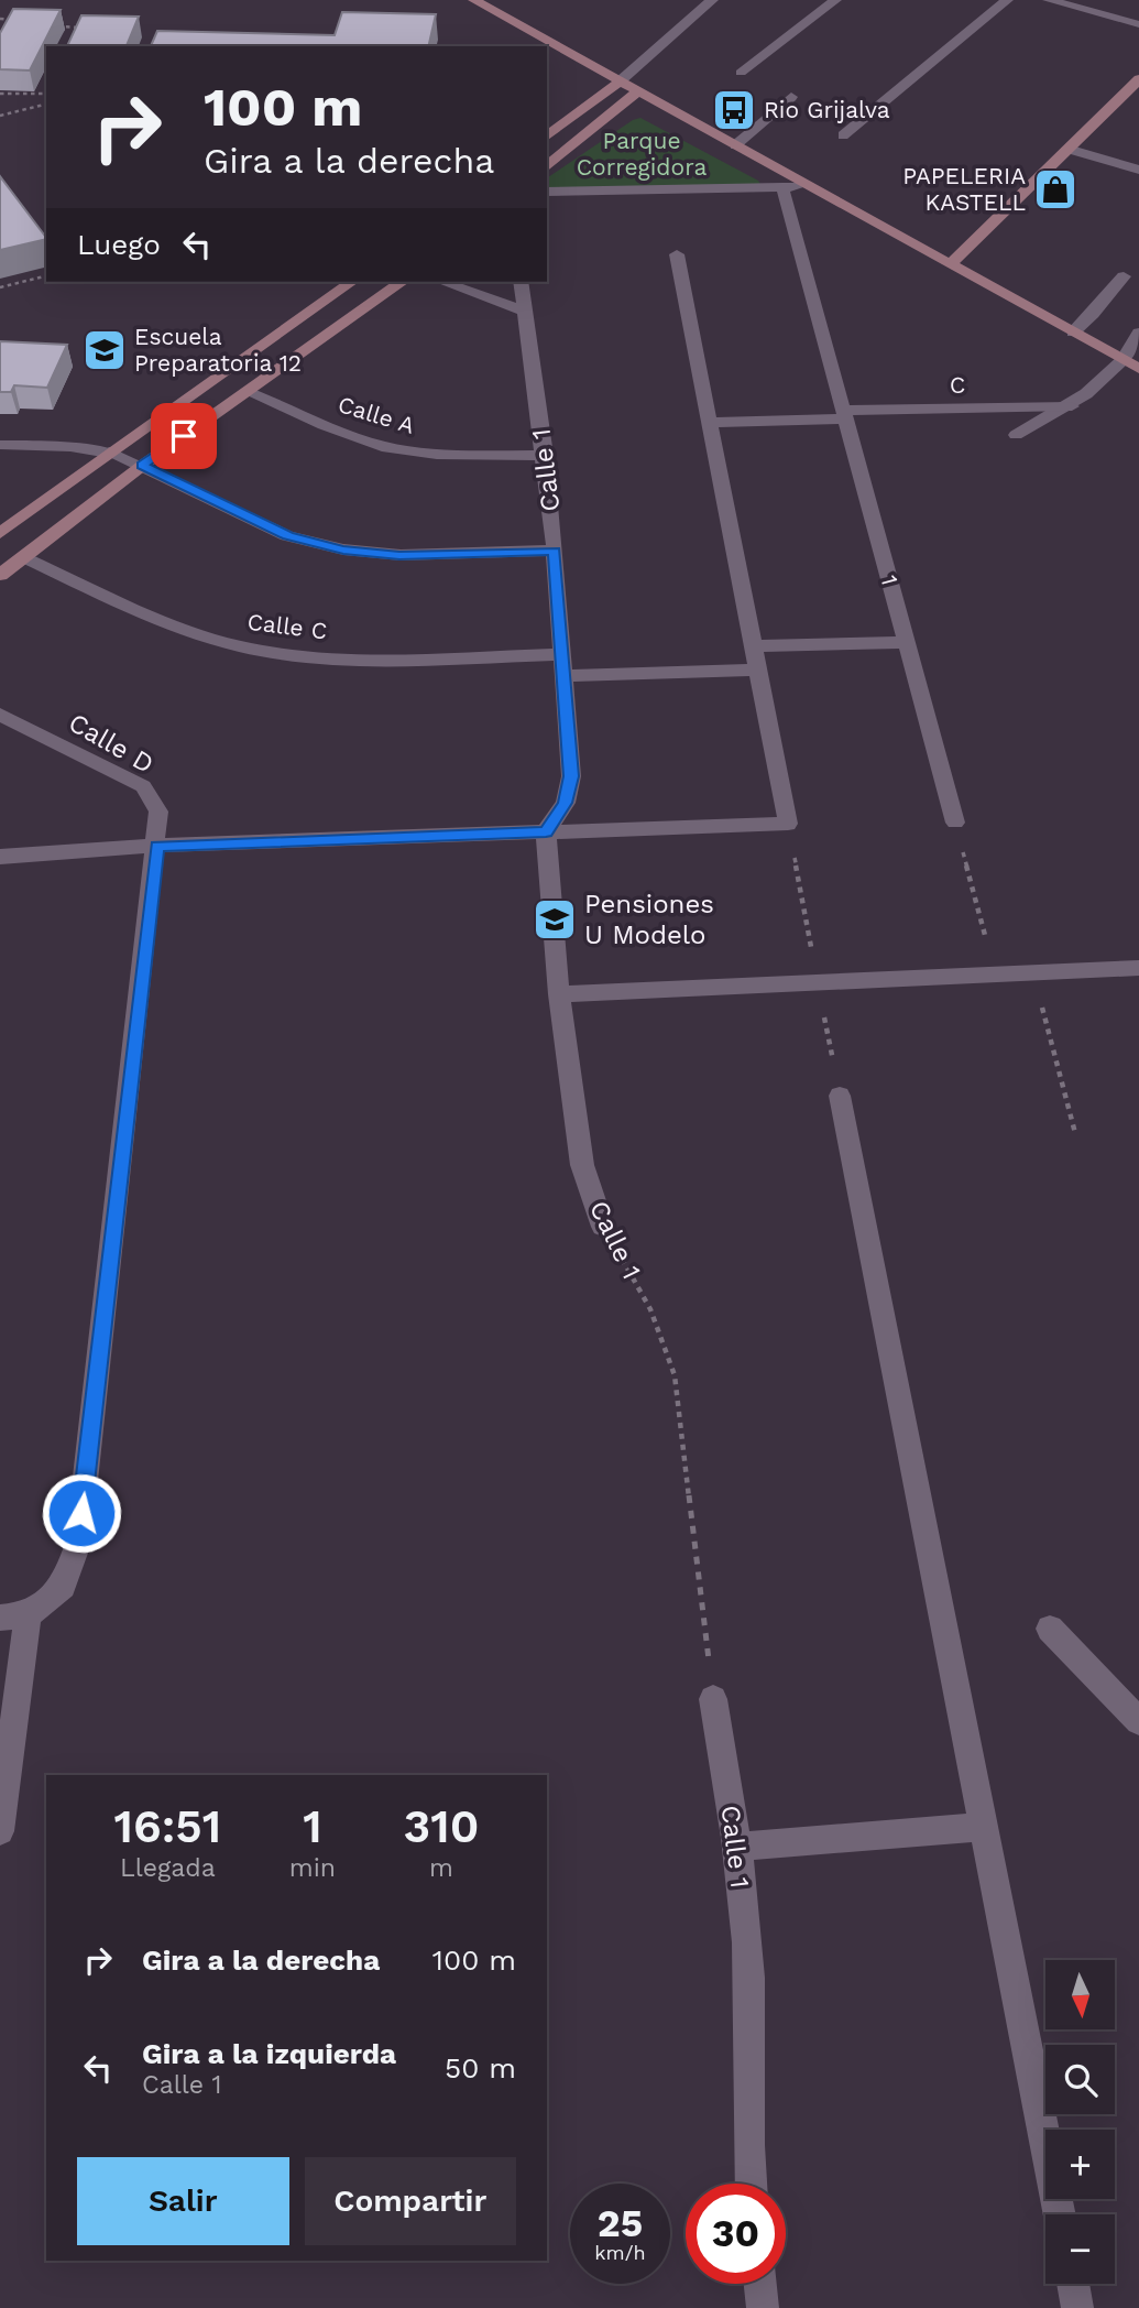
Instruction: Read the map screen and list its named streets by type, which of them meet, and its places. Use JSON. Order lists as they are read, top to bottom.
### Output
{
  "streets": {
    "street": [
      "C",
      "Calle A",
      "Calle 1",
      "1",
      "Calle C",
      "Calle D"
    ]
  },
  "crossings": [
    ["C", "1"],
    ["Calle A", "Calle 1"],
    ["Calle 1", "Calle C"]
  ],
  "parks": ["Parque Corregidora"],
  "places": {
    "bus stop": ["Rio Grijalva"],
    "shop": ["PAPELERIA KASTELL"],
    "school or university": ["Escuela Preparatoria 12", "Pensiones U Modelo"]
  },
  "north": "bottom",
  "page": {
    "turn": ["100 m", "Gira a la derecha"],
    "then": "Luego",
    "eta": [
      "16:51",
      "Llegada",
      "1",
      "min",
      "310",
      "m"
    ],
    "list": [
      {
        "name": "Gira a la derecha",
        "value": "100 m"
      },
      {
        "name": "Gira a la izquierda",
        "note": "Calle 1",
        "value": "50 m"
      }
    ],
    "map_buttons": ["+", "−"],
    "buttons": ["Salir", "Compartir"],
    "speed": "25 km/h",
    "limit": "30"
  }
}
